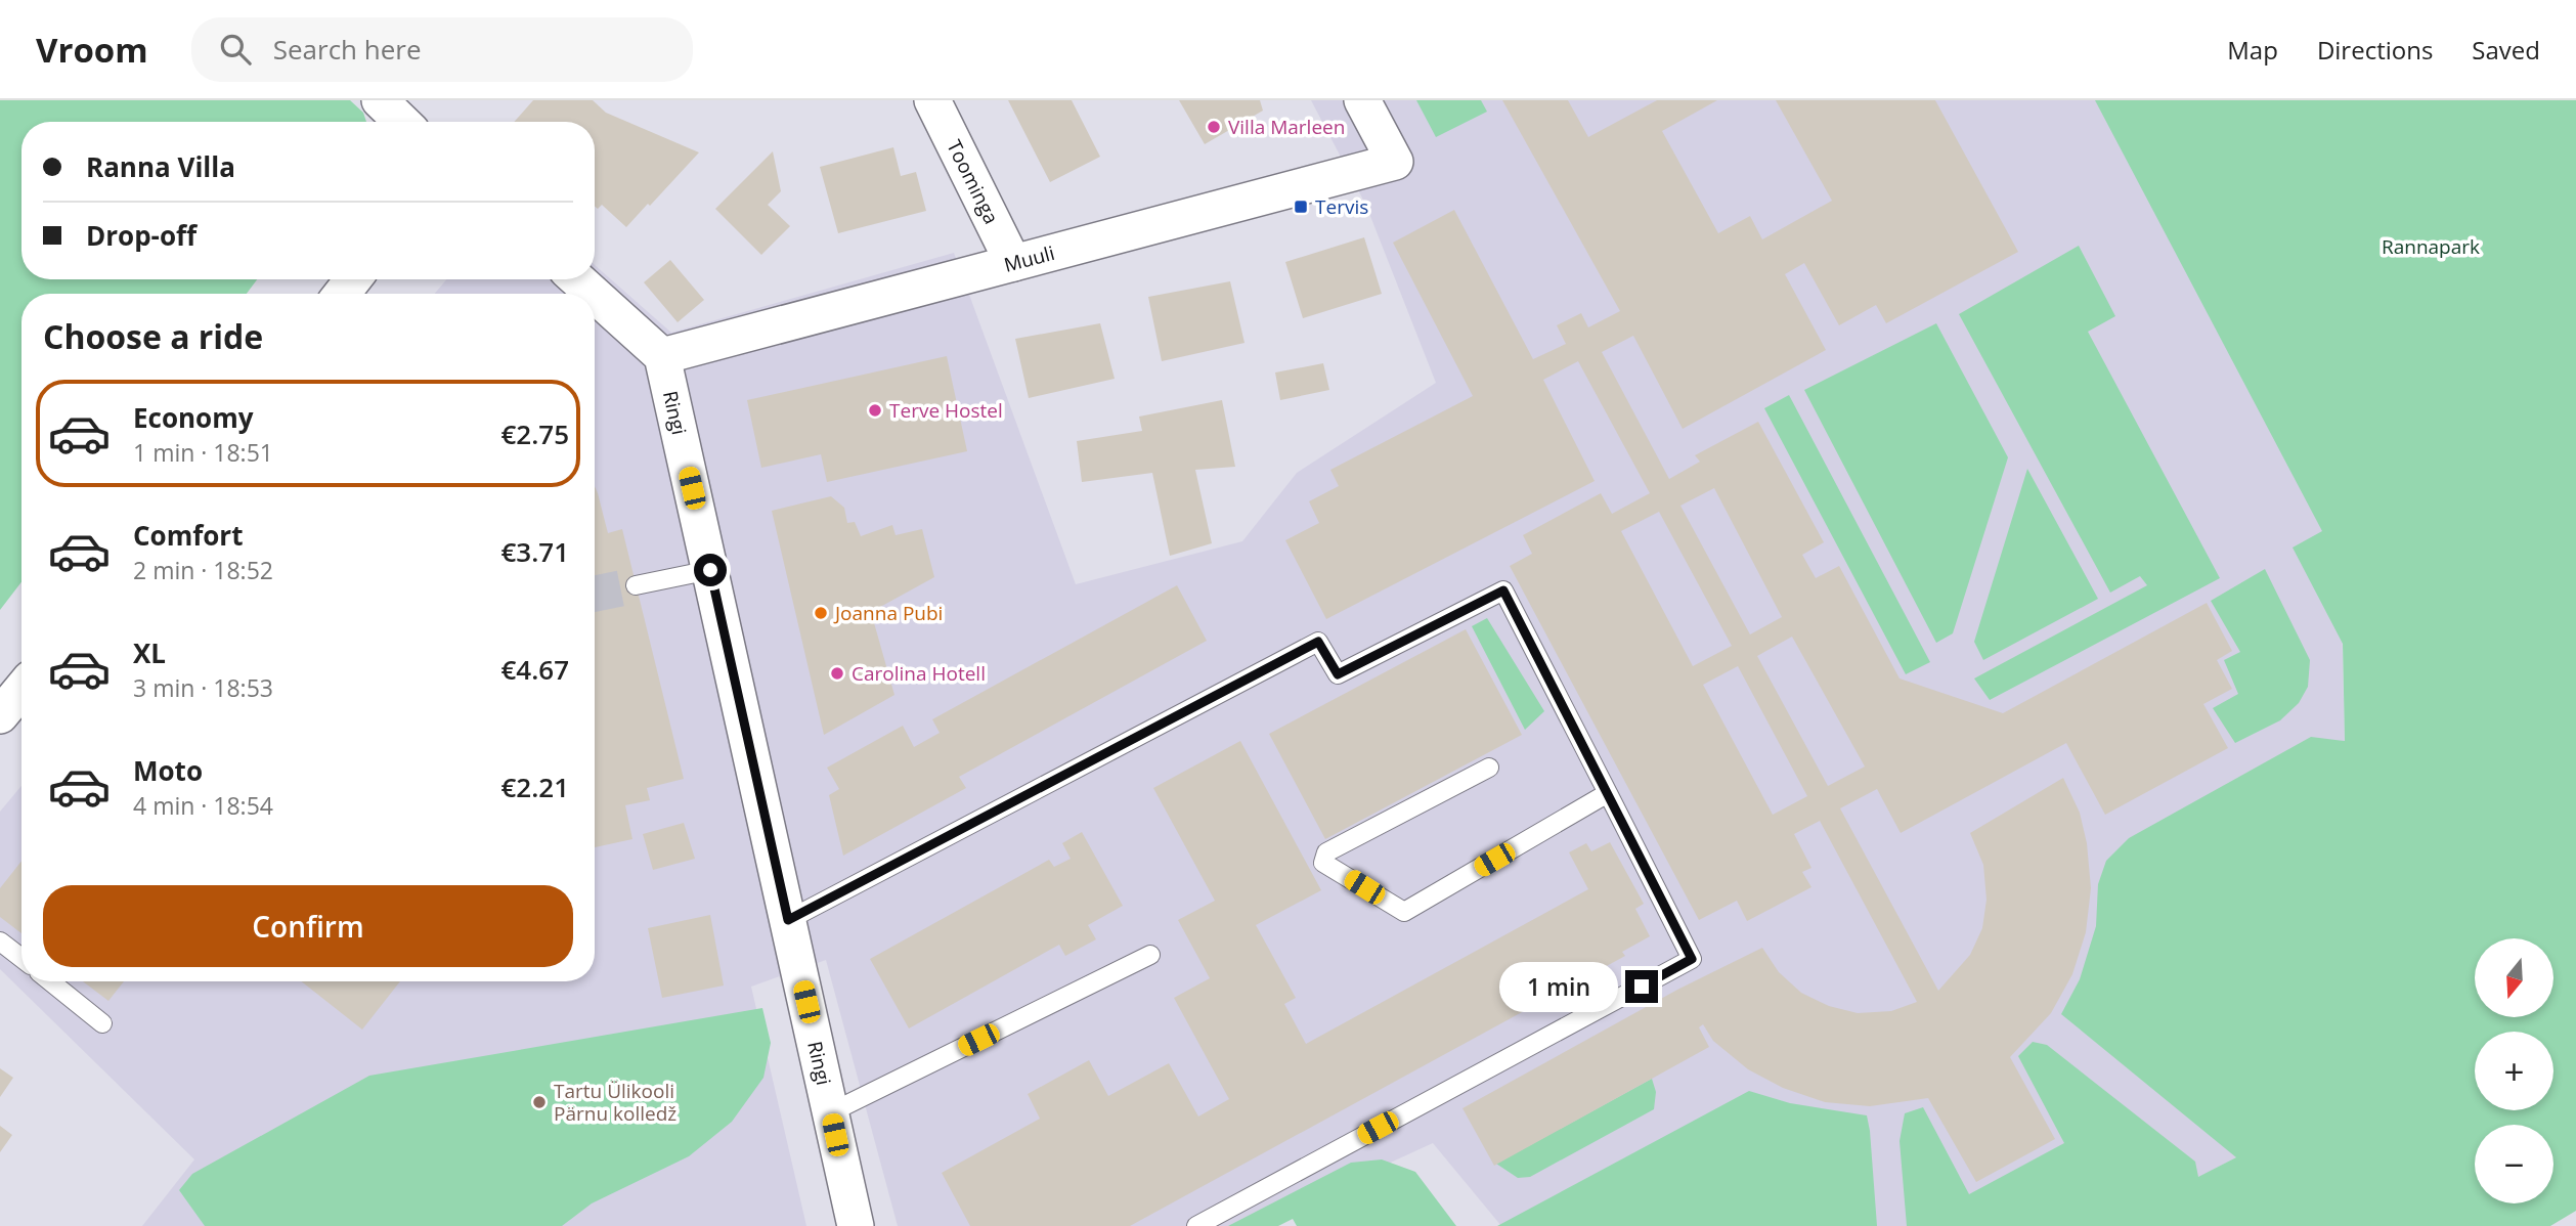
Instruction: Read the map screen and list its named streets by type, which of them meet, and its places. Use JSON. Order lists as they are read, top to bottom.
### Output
{
  "streets": {
    "street": ["Toominga", "Muuli", "Ringi"]
  },
  "crossings": [
    ["Toominga", "Muuli"],
    ["Muuli", "Ringi"]
  ],
  "parks": ["Rannapark"],
  "places": {
    "other": [
      "Villa Marleen",
      "Terve Hostel",
      "Joanna Pubi",
      "Carolina Hotell",
      "Tartu Ülikooli Pärnu kolledž"
    ],
    "transit": ["Tervis"]
  },
  "north": "bottom",
  "page": {
    "header": "Vroom",
    "search": "Search here",
    "nav": ["Map", "Directions", "Saved"],
    "banner": ["Ranna Villa", "Drop-off"],
    "heading": "Choose a ride",
    "list": [
      {
        "name": "Economy",
        "note": "1 min · 18:51",
        "value": "€2.75"
      },
      {
        "name": "Comfort",
        "note": "2 min · 18:52",
        "value": "€3.71"
      },
      {
        "name": "XL",
        "note": "3 min · 18:53",
        "value": "€4.67"
      },
      {
        "name": "Moto",
        "note": "4 min · 18:54",
        "value": "€2.21"
      }
    ],
    "buttons": "Confirm",
    "map_buttons": ["+", "−"],
    "bubble": "1 min"
  }
}
